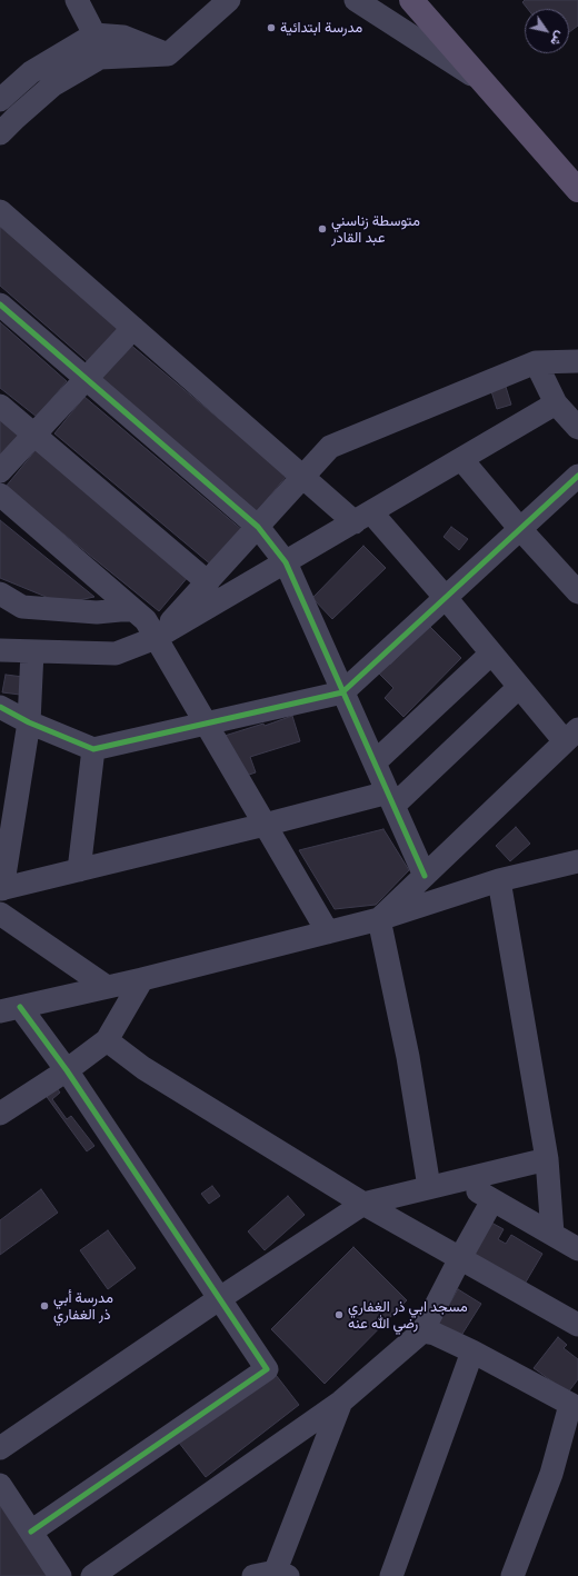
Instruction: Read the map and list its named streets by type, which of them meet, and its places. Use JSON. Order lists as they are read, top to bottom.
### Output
{
  "places": [
    "مدرسة ابتدائية",
    "متوسطة زناسني عبد القادر",
    "مدرسة أبي ذر الغفاري",
    "مسجد ابي ذر الغفاري رضي الله عنه"
  ],
  "north": "bottom right"
}
